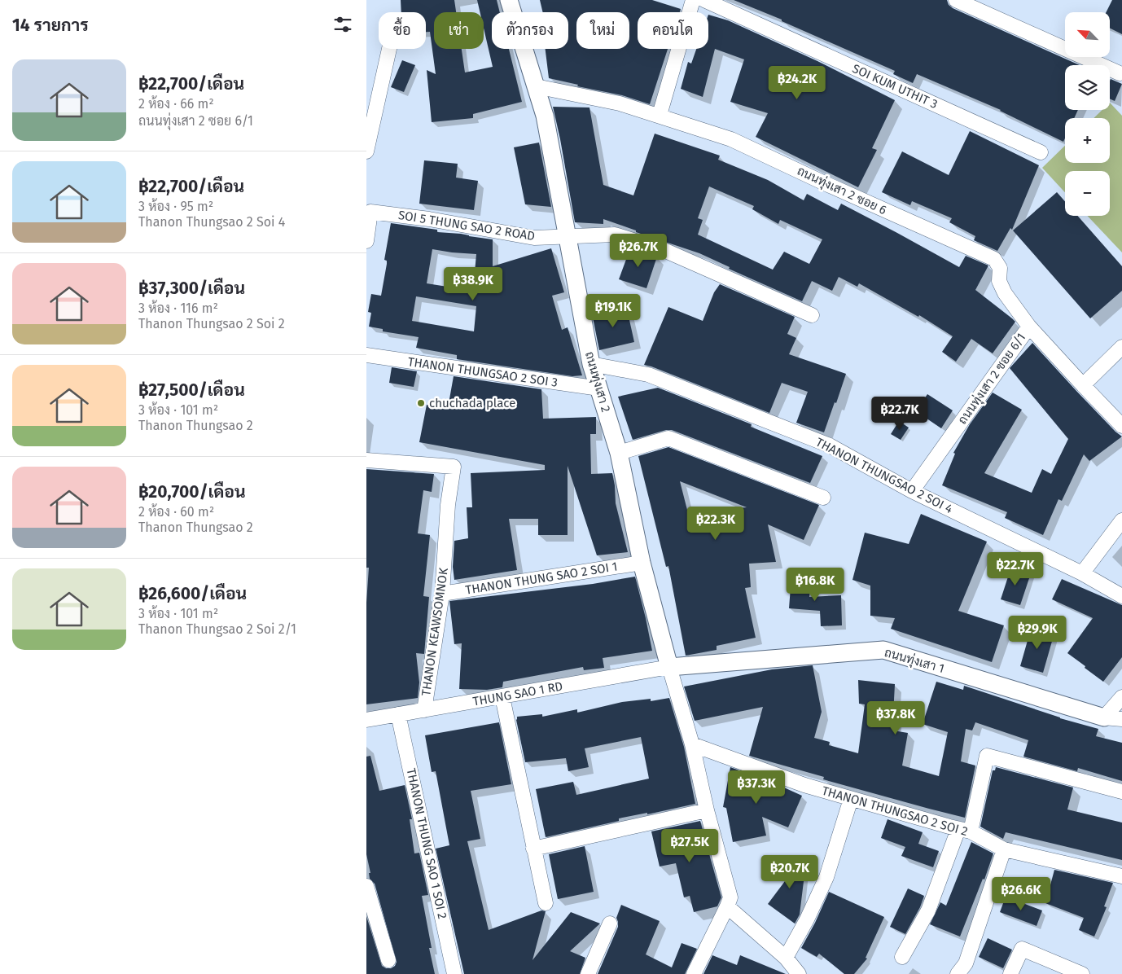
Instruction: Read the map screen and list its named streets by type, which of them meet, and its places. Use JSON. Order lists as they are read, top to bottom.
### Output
{
  "streets": {
    "street": [
      "SOI KUM UTHIT 3",
      "ถนนทุ่งเสา 2 ซอย 6",
      "SOI 5 THUNG SAO 2 ROAD",
      "THANON THUNGSAO 2 SOI 3",
      "ถนนทุ่งเสา 2 ซอย 6/1",
      "ถนนทุ่งเสา 2",
      "THANON THUNGSAO 2 SOI 4",
      "THANON THUNG SAO 2 SOI 1",
      "THANON KEAWSOMNOK",
      "ถนนทุ่งเสา 1",
      "THUNG SAO 1 RD",
      "THANON THUNGSAO 2 SOI 2",
      "THANON THUNG SAO 1 SOI 2"
    ]
  },
  "crossings": [
    ["ถนนทุ่งเสา 2 ซอย 6", "ถนนทุ่งเสา 2 ซอย 6/1"],
    ["ถนนทุ่งเสา 2 ซอย 6", "ถนนทุ่งเสา 2"],
    ["SOI 5 THUNG SAO 2 ROAD", "ถนนทุ่งเสา 2"],
    ["THANON THUNGSAO 2 SOI 3", "ถนนทุ่งเสา 2"],
    ["ถนนทุ่งเสา 2 ซอย 6/1", "THANON THUNGSAO 2 SOI 4"],
    ["ถนนทุ่งเสา 2", "THANON THUNGSAO 2 SOI 4"],
    ["ถนนทุ่งเสา 2", "THANON THUNG SAO 2 SOI 1"],
    ["ถนนทุ่งเสา 2", "ถนนทุ่งเสา 1"],
    ["ถนนทุ่งเสา 2", "THUNG SAO 1 RD"],
    ["THANON THUNG SAO 2 SOI 1", "THANON KEAWSOMNOK"],
    ["THANON KEAWSOMNOK", "THUNG SAO 1 RD"],
    ["ถนนทุ่งเสา 1", "THUNG SAO 1 RD"],
    ["THUNG SAO 1 RD", "THANON THUNG SAO 1 SOI 2"]
  ],
  "places": ["chuchada place"],
  "north": "top left",
  "page": {
    "heading": "14 รายการ",
    "map_buttons": ["+", "−"],
    "chip": [
      "ซื้อ",
      "เช่า",
      "ตัวกรอง",
      "ใหม่",
      "คอนโด"
    ],
    "list": [
      {
        "name": "฿22,700/เดือน",
        "note": "2 ห้อง · 66 m² · ถนนทุ่งเสา 2 ซอย 6/1"
      },
      {
        "name": "฿22,700/เดือน",
        "note": "3 ห้อง · 95 m² · Thanon Thungsao 2 Soi 4"
      },
      {
        "name": "฿37,300/เดือน",
        "note": "3 ห้อง · 116 m² · Thanon Thungsao 2 Soi 2"
      },
      {
        "name": "฿27,500/เดือน",
        "note": "3 ห้อง · 101 m² · Thanon Thungsao 2"
      },
      {
        "name": "฿20,700/เดือน",
        "note": "2 ห้อง · 60 m² · Thanon Thungsao 2"
      },
      {
        "name": "฿26,600/เดือน",
        "note": "3 ห้อง · 101 m² · Thanon Thungsao 2 Soi 2/1"
      }
    ],
    "price": [
      "฿24.2K",
      "฿26.7K",
      "฿38.9K",
      "฿19.1K",
      "฿22.7K",
      "฿22.3K",
      "฿22.7K",
      "฿16.8K",
      "฿29.9K",
      "฿37.8K",
      "฿37.3K",
      "฿27.5K",
      "฿20.7K",
      "฿26.6K"
    ]
  }
}
